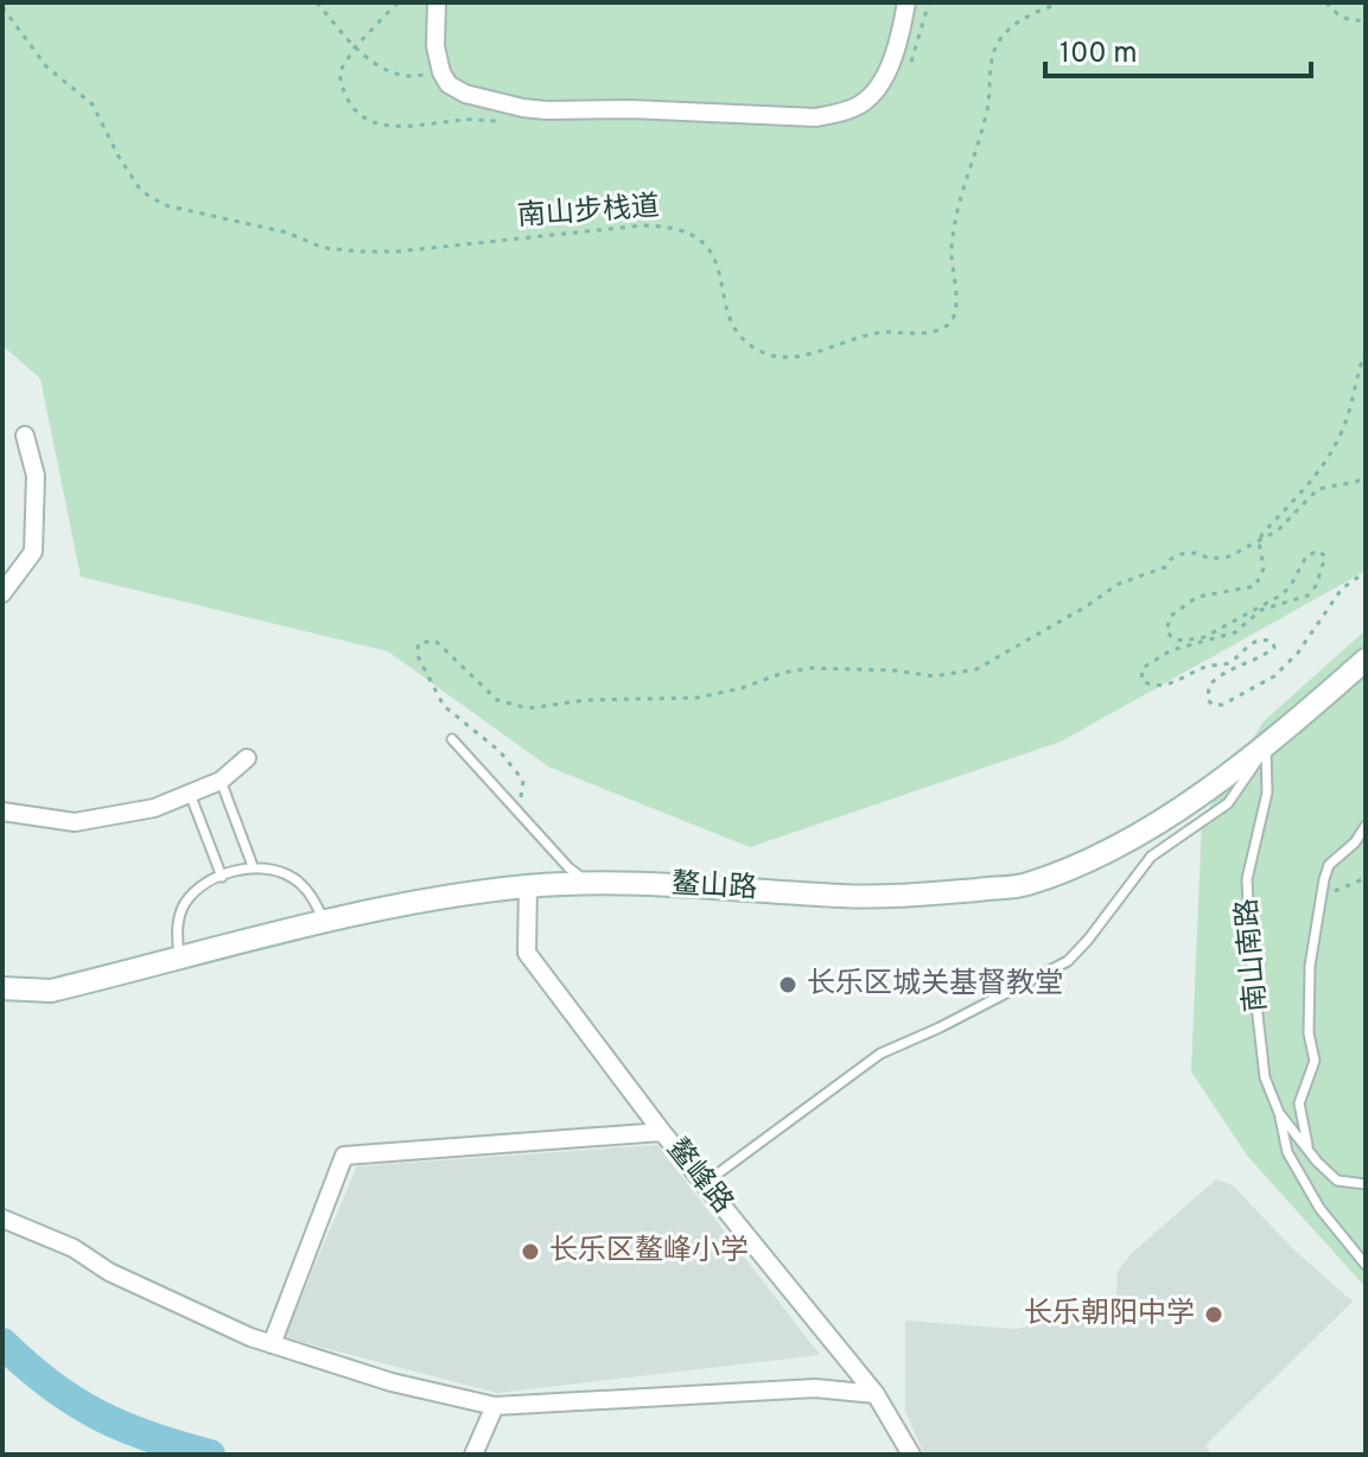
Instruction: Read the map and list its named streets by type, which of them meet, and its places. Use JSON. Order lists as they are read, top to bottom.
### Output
{
  "streets": {
    "street": ["鳌山路", "鳌峰路"],
    "lane": ["南山南路"],
    "path": ["南山步栈道"]
  },
  "crossings": [
    ["鳌山路", "南山南路"],
    ["鳌山路", "鳌峰路"]
  ],
  "places": ["长乐区城关基督教堂", "长乐区鳌峰小学", "长乐朝阳中学"],
  "scale_bar": "100 m"
}
